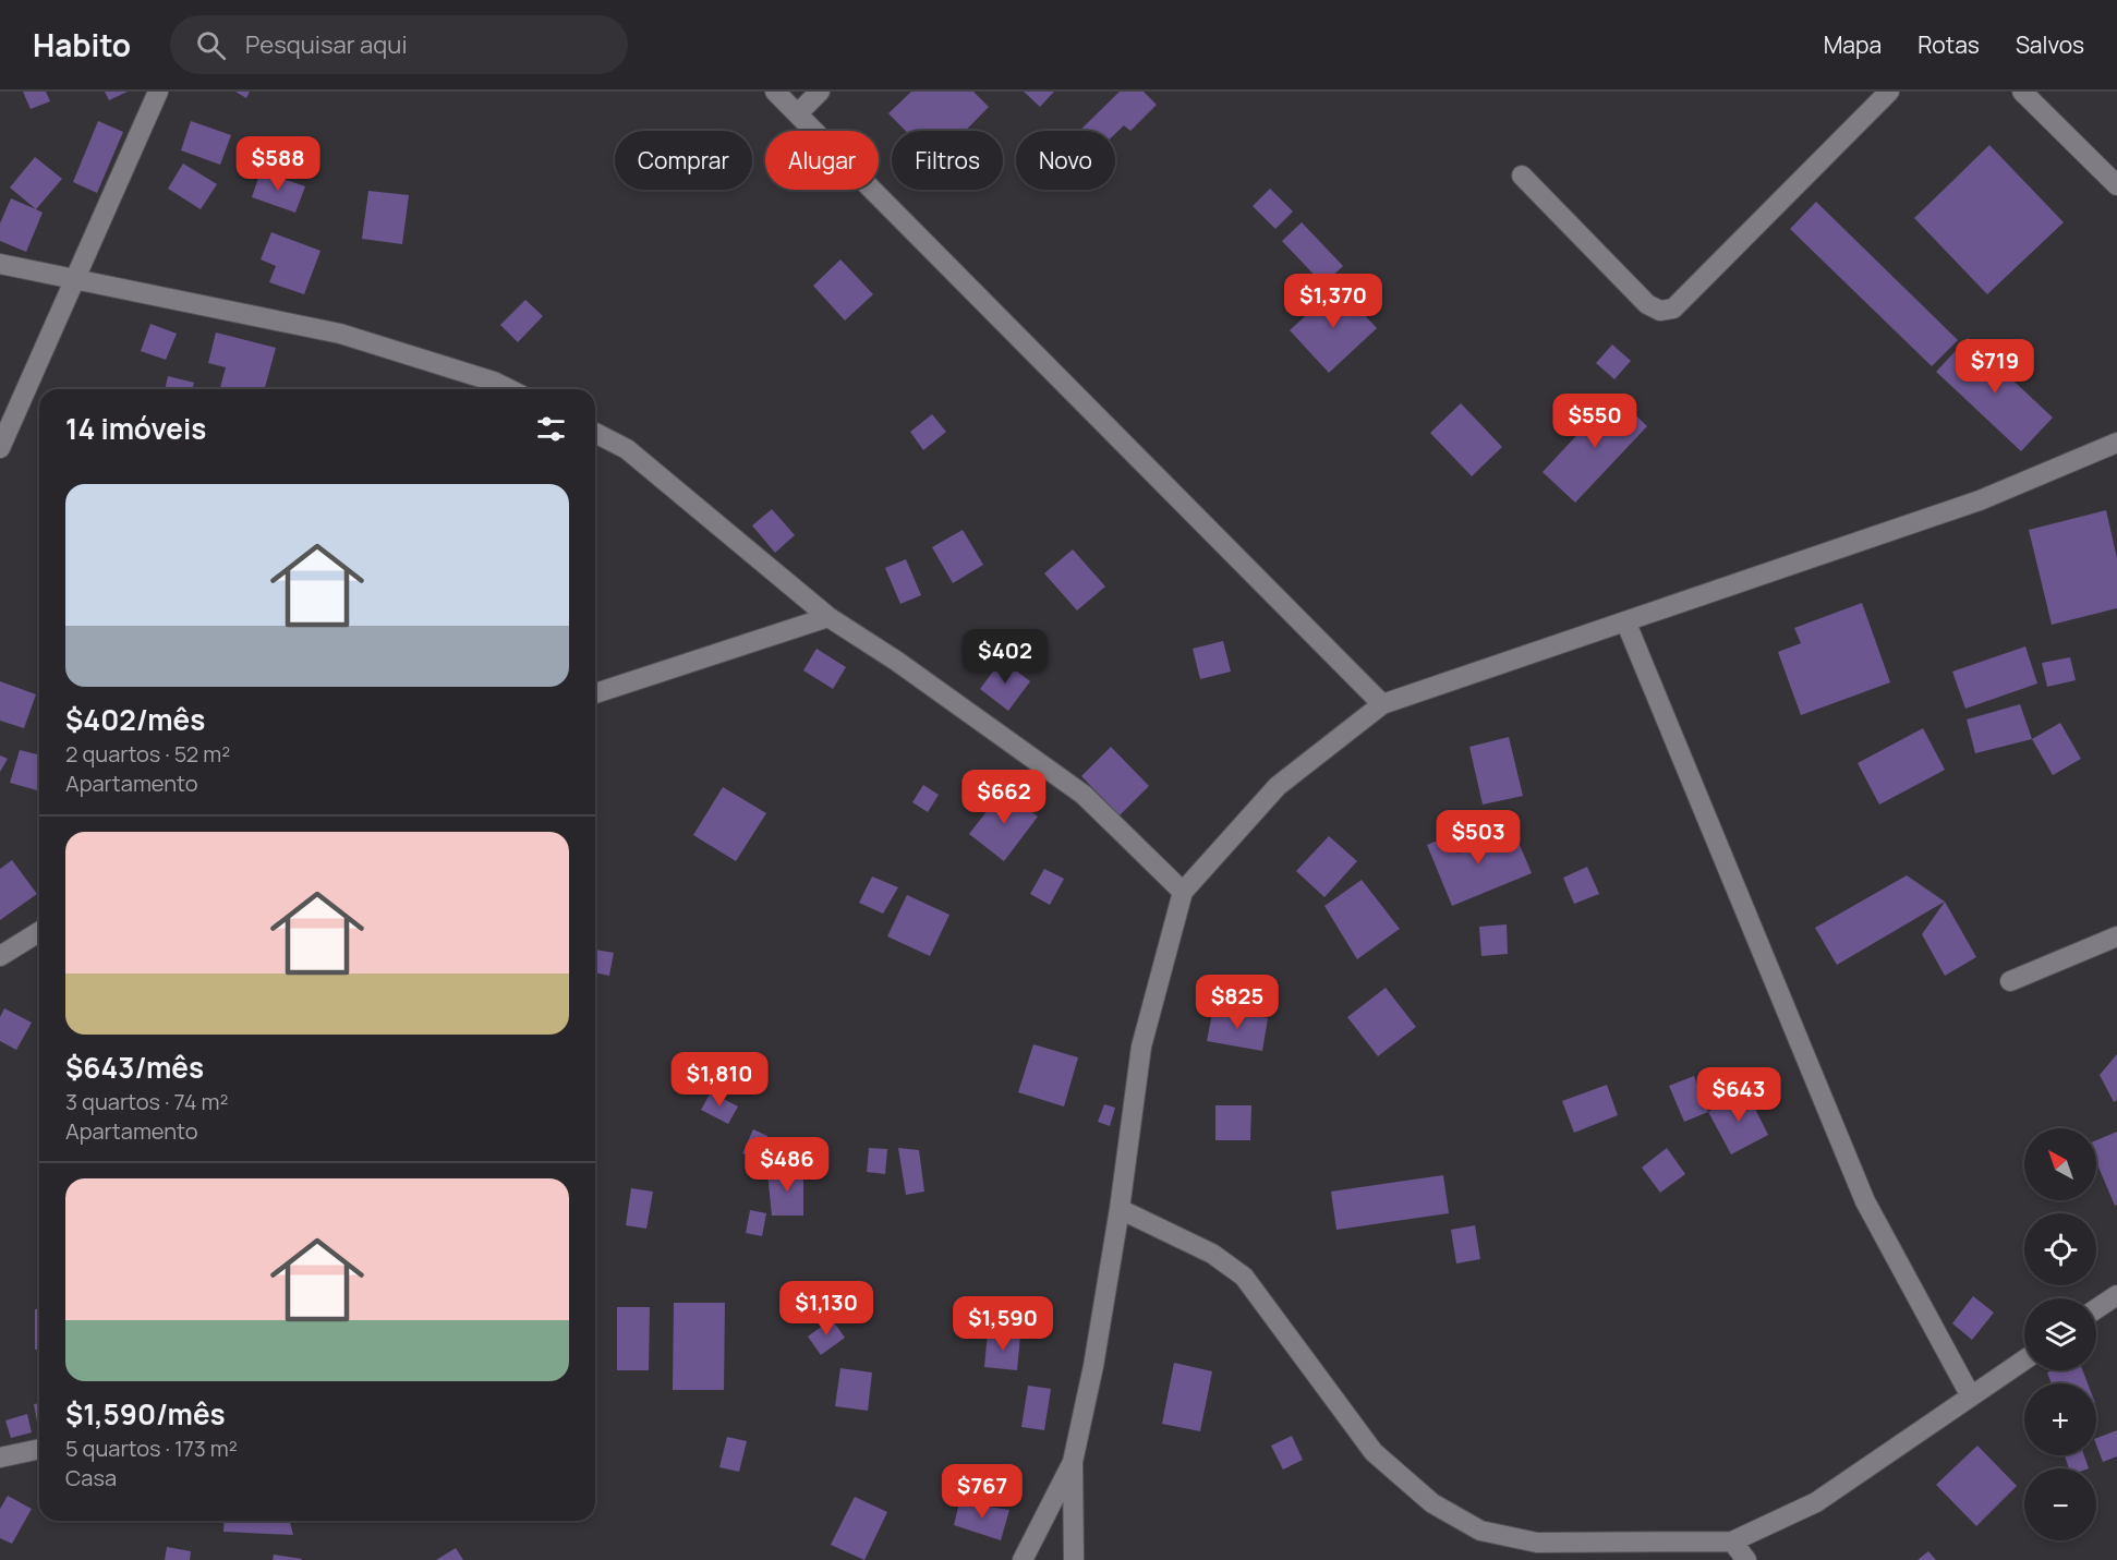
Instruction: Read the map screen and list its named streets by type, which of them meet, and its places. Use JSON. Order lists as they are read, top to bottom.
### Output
{
  "north": "top left",
  "page": {
    "header": "Habito",
    "search": "Pesquisar aqui",
    "nav": ["Mapa", "Rotas", "Salvos"],
    "chip": [
      "Comprar",
      "Alugar",
      "Filtros",
      "Novo"
    ],
    "price": [
      "$588",
      "$1,370",
      "$719",
      "$550",
      "$402",
      "$662",
      "$503",
      "$825",
      "$1,810",
      "$643",
      "$486",
      "$1,130",
      "$1,590",
      "$767"
    ],
    "heading": "14 imóveis",
    "list": [
      {
        "name": "$402/mês",
        "note": "2 quartos · 52 m² · Apartamento"
      },
      {
        "name": "$643/mês",
        "note": "3 quartos · 74 m² · Apartamento"
      },
      {
        "name": "$1,590/mês",
        "note": "5 quartos · 173 m² · Casa"
      }
    ],
    "map_buttons": ["+", "−"]
  }
}
